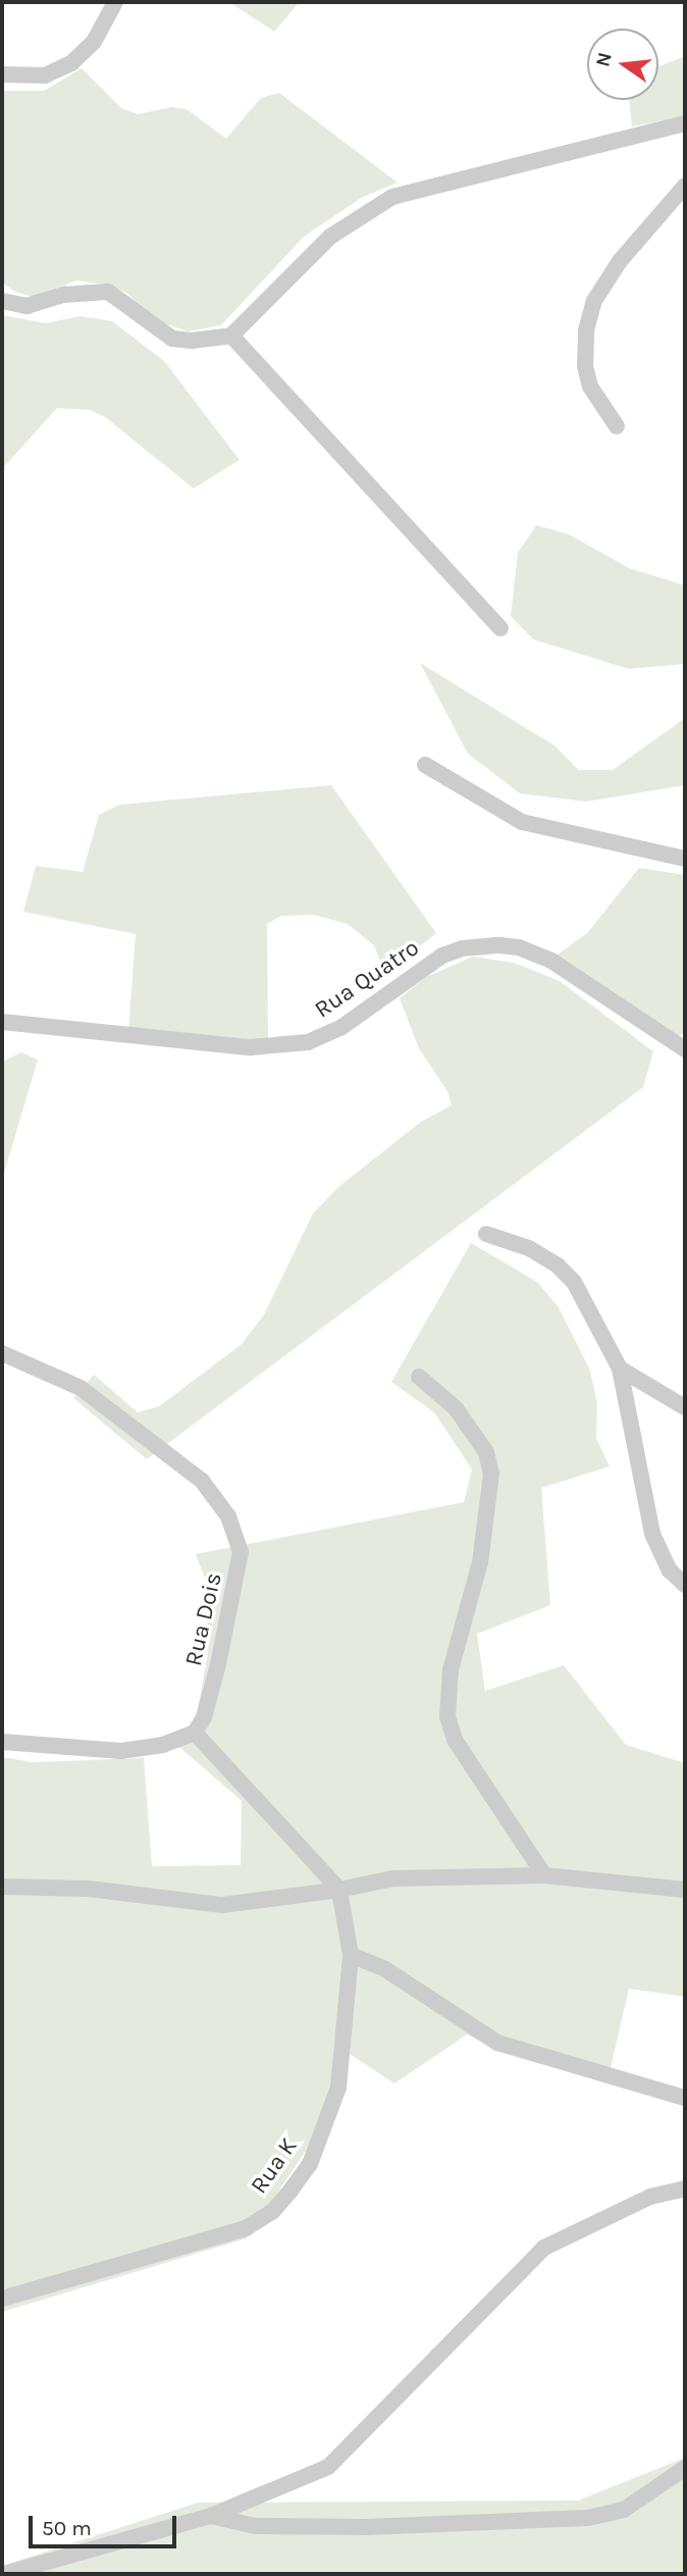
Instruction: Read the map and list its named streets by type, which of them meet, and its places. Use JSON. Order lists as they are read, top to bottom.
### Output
{
  "streets": {
    "street": ["Rua Quatro", "Rua Dois", "Rua K"]
  },
  "scale_bar": "50 m",
  "north": "left"
}
